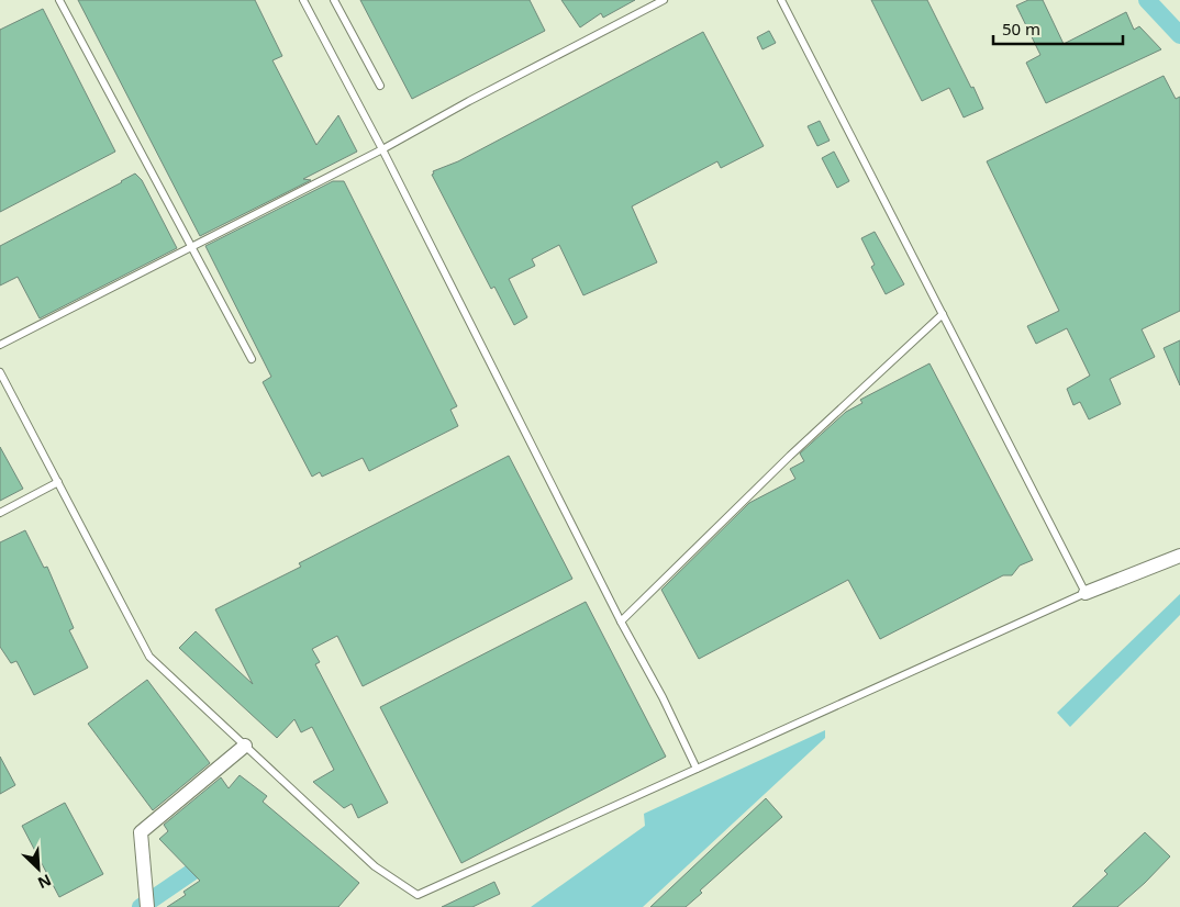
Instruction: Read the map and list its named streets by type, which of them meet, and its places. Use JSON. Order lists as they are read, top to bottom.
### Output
{
  "scale_bar": "50 m",
  "north": "bottom right"
}
